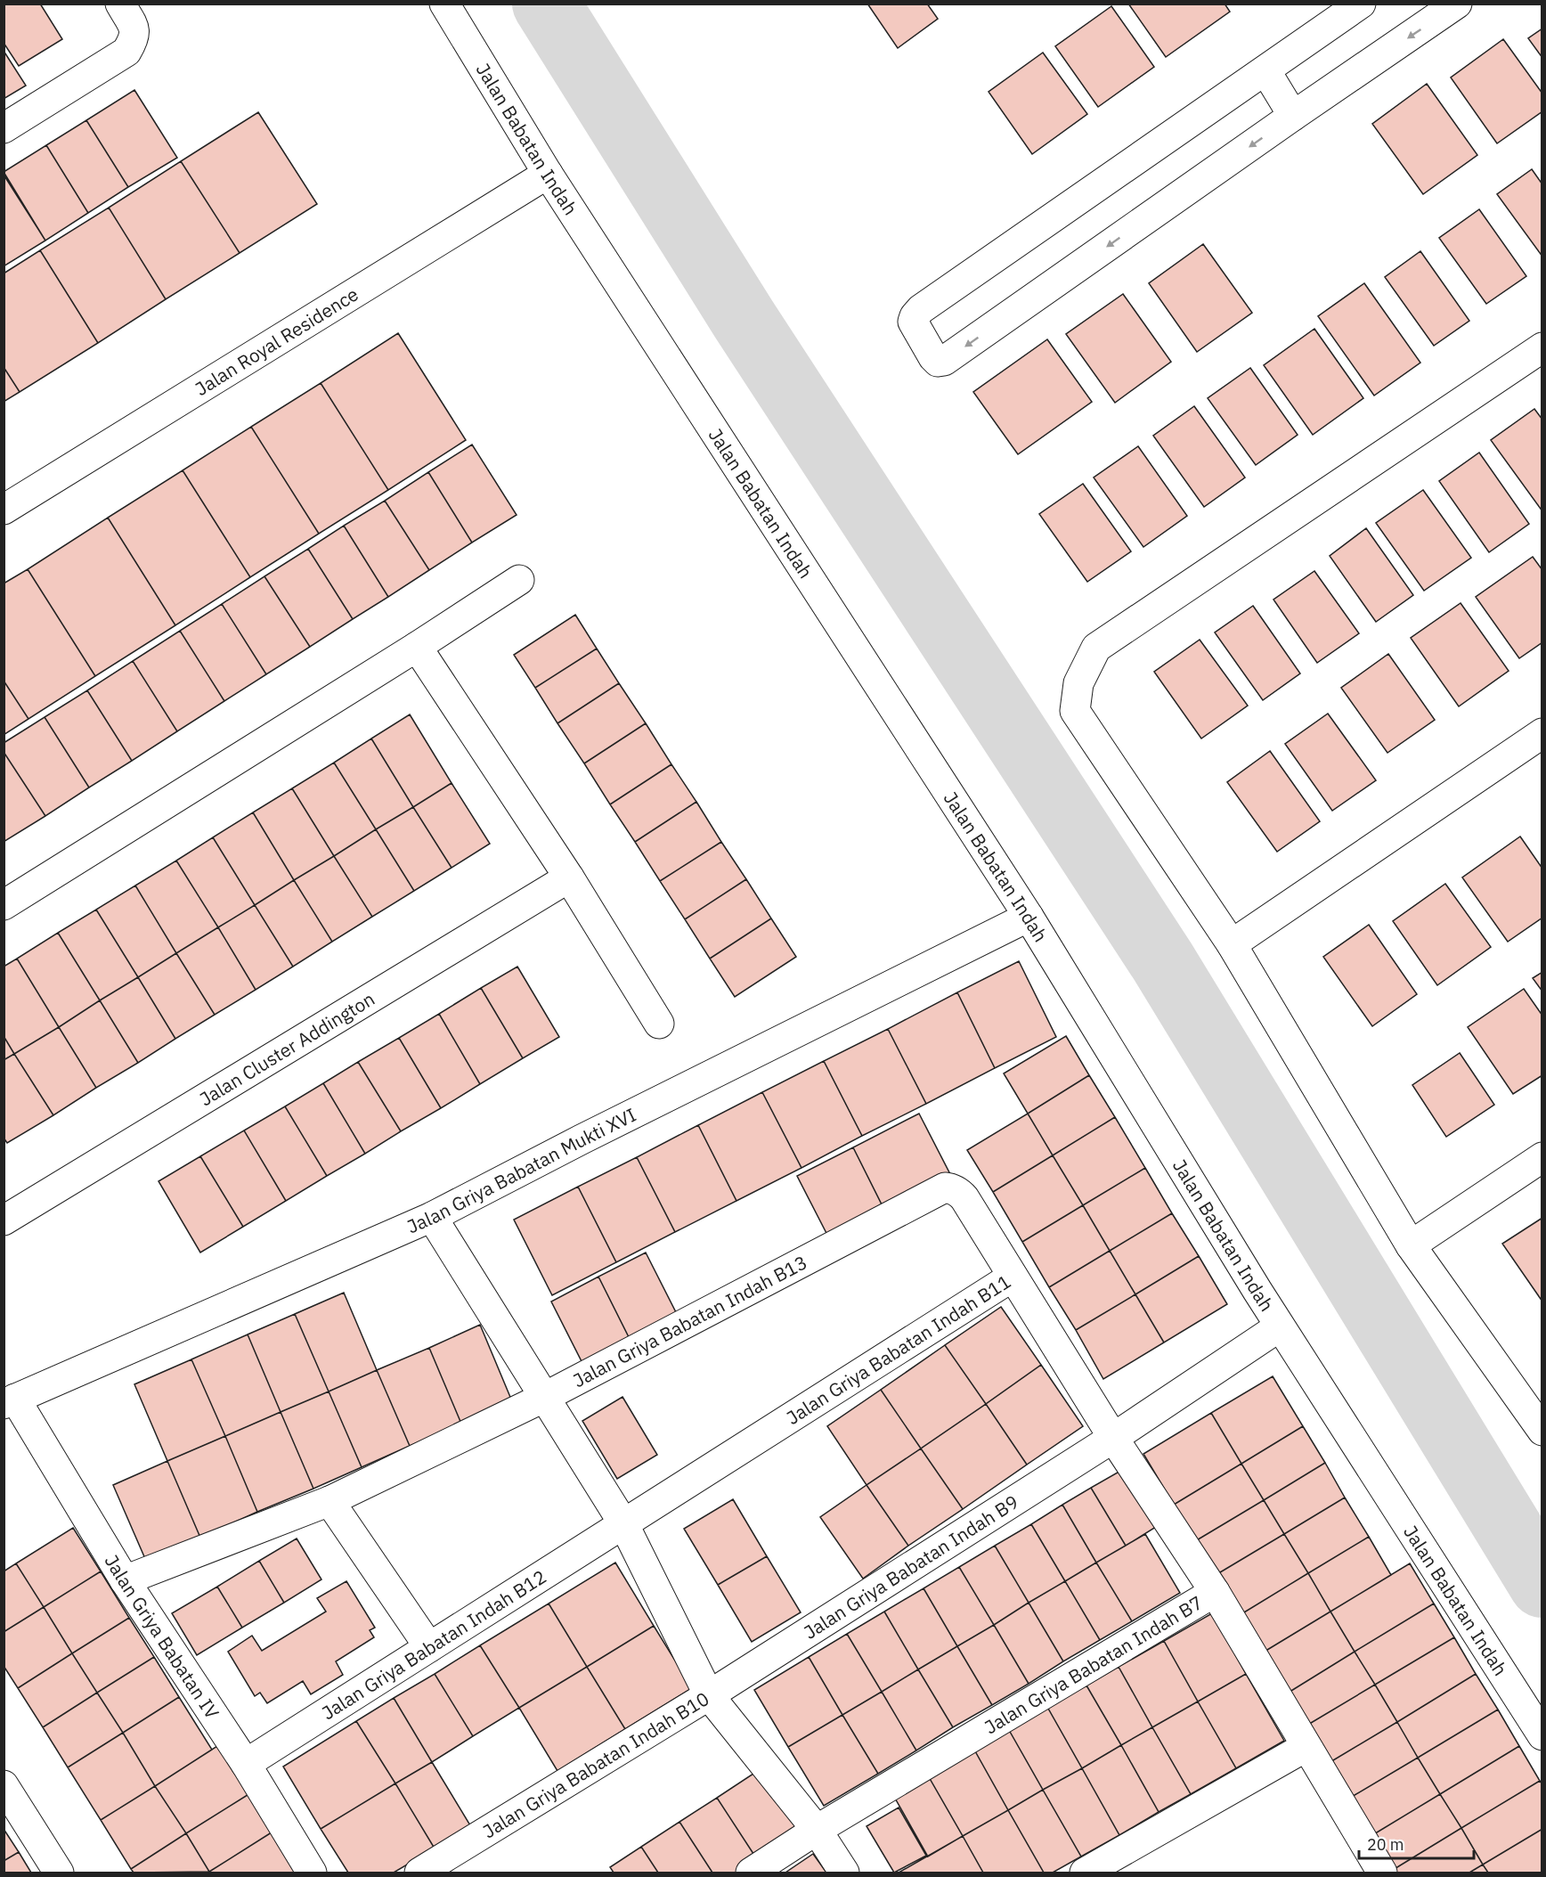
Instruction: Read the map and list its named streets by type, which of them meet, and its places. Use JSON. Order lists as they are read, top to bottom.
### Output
{
  "streets": {
    "street": [
      "Jalan Babatan Indah",
      "Jalan Royal Residence",
      "Jalan Cluster Addington",
      "Jalan Griya Babatan Mukti XVI",
      "Jalan Griya Babatan Indah B13",
      "Jalan Griya Babatan Indah B11",
      "Jalan Griya Babatan Indah B9",
      "Jalan Griya Babatan IV",
      "Jalan Griya Babatan Indah B12",
      "Jalan Griya Babatan Indah B7",
      "Jalan Griya Babatan Indah B10"
    ]
  },
  "crossings": [
    ["Jalan Babatan Indah", "Jalan Royal Residence"],
    ["Jalan Babatan Indah", "Jalan Griya Babatan Mukti XVI"],
    ["Jalan Babatan Indah", "Jalan Griya Babatan Indah B9"],
    ["Jalan Griya Babatan Mukti XVI", "Jalan Griya Babatan IV"],
    ["Jalan Griya Babatan Indah B13", "Jalan Griya Babatan Indah B11"],
    ["Jalan Griya Babatan Indah B13", "Jalan Griya Babatan IV"],
    ["Jalan Griya Babatan Indah B11", "Jalan Griya Babatan Indah B9"],
    ["Jalan Griya Babatan Indah B11", "Jalan Griya Babatan Indah B12"],
    ["Jalan Griya Babatan Indah B9", "Jalan Griya Babatan Indah B10"],
    ["Jalan Griya Babatan IV", "Jalan Griya Babatan Indah B12"],
    ["Jalan Griya Babatan Indah B7", "Jalan Griya Babatan Indah B10"]
  ],
  "scale_bar": "20 m"
}
